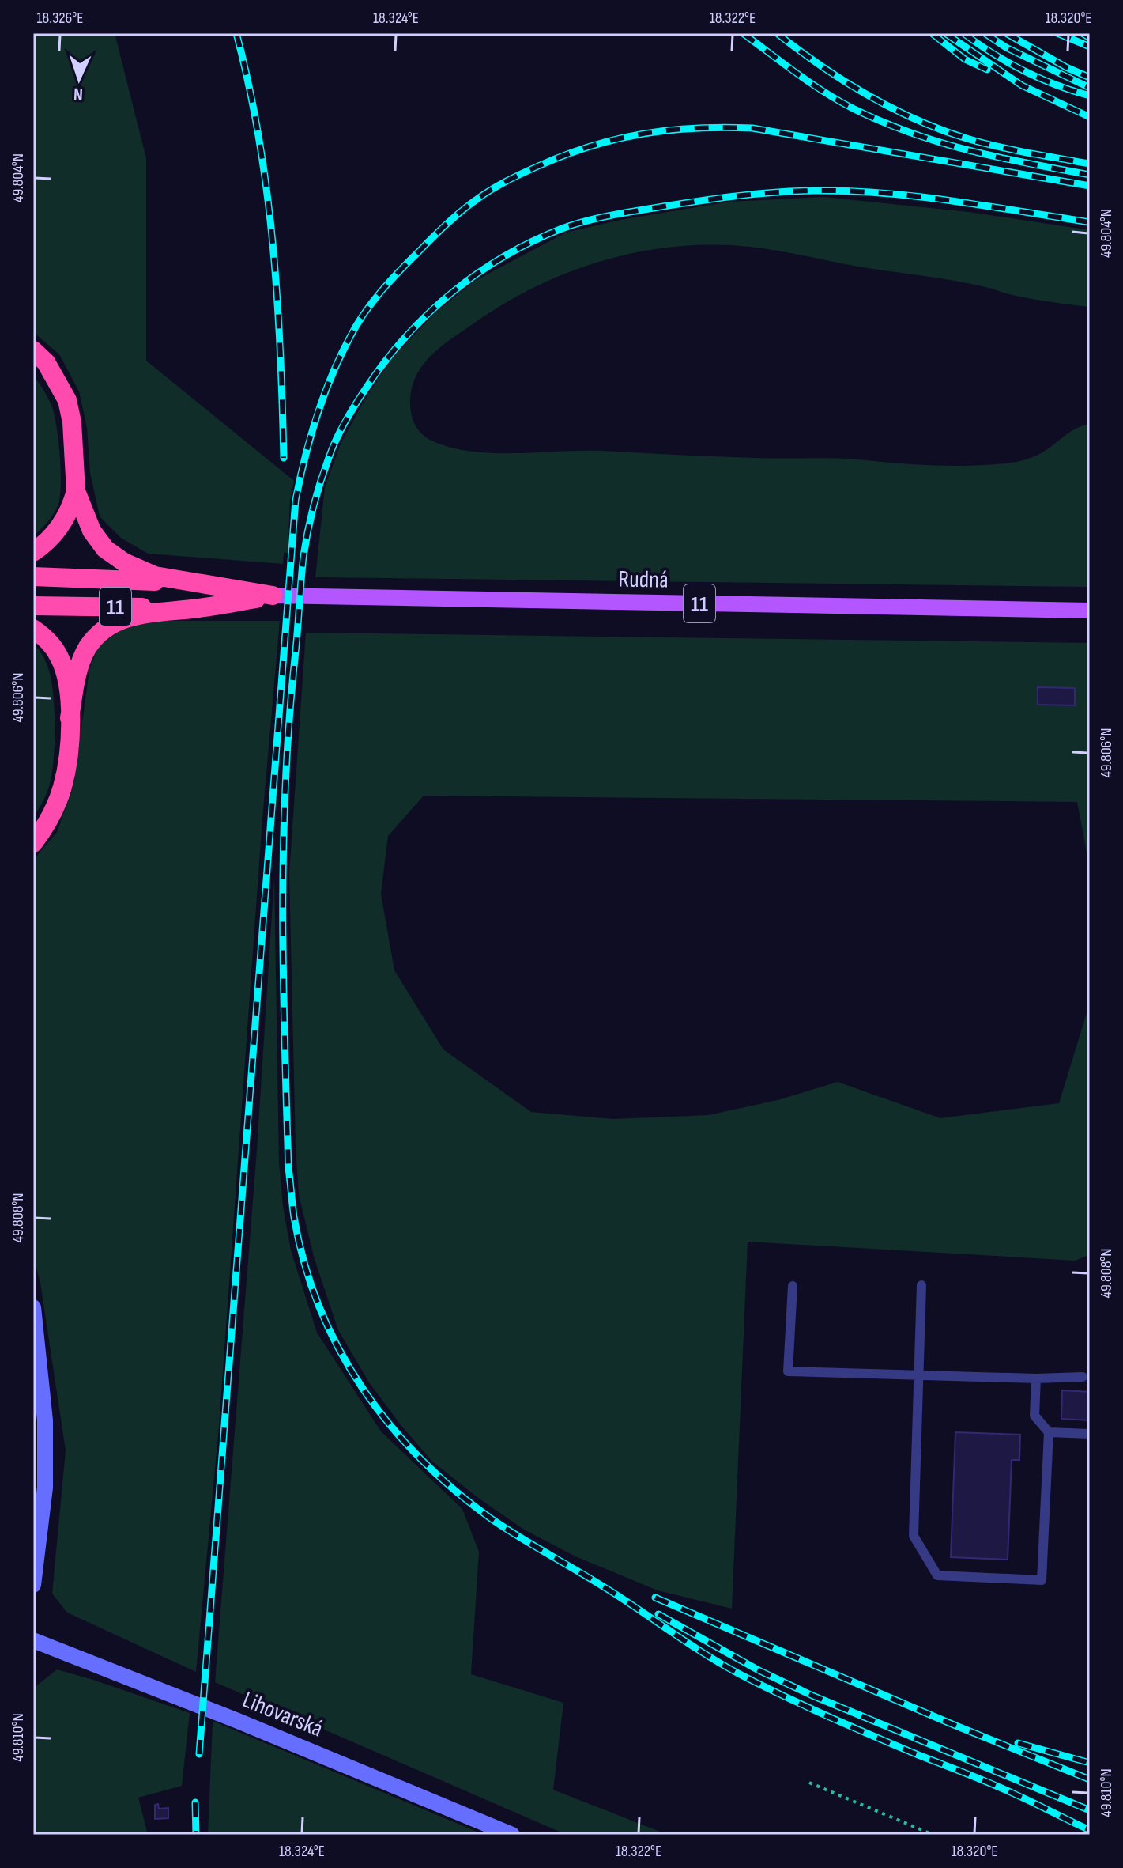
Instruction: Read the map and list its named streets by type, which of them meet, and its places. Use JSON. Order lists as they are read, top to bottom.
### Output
{
  "streets": {
    "highway": ["11"],
    "main road": ["Rudná"],
    "street": ["Lihovarská"]
  },
  "crossings": [
    ["Rudná", "11"]
  ],
  "north": "bottom",
  "coordinates": [
    "18.326°E",
    "18.324°E",
    "18.322°E",
    "18.320°E",
    "49.804°N",
    "49.806°N",
    "49.808°N",
    "49.810°N"
  ]
}
